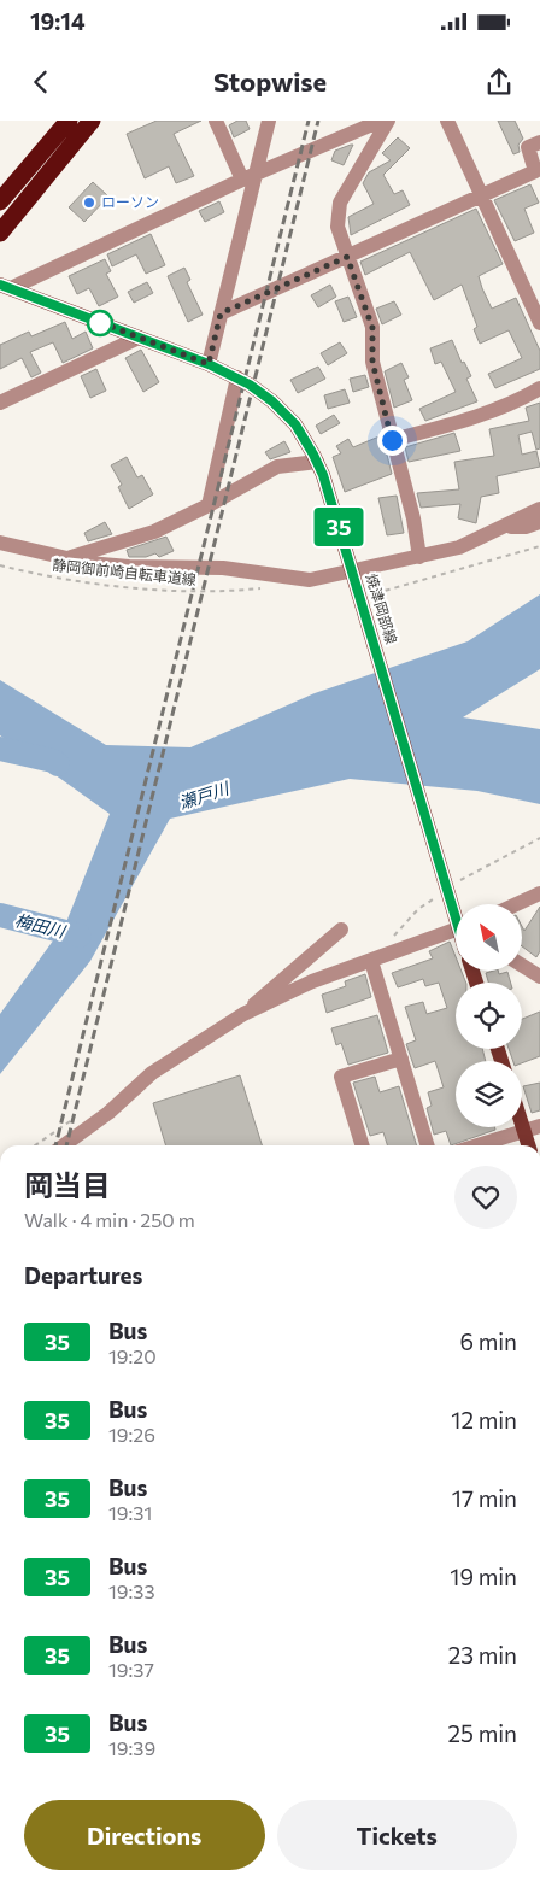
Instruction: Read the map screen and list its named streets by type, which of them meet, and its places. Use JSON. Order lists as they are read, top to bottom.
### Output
{
  "streets": {
    "main road": ["焼津岡部線"],
    "path": ["静岡御前崎自転車道線"]
  },
  "water": ["瀬戸川", "梅田川"],
  "places": ["ローソン"],
  "lines": ["bus line 35"],
  "north": "top left",
  "page": {
    "status": "19:14",
    "header": "Stopwise",
    "on_map": "35",
    "heading": [
      ["岡当目", "Walk · 4 min · 250 m"],
      "Departures"
    ],
    "list": [
      {
        "mark": "35",
        "name": "Bus",
        "note": "19:20",
        "value": "6 min"
      },
      {
        "mark": "35",
        "name": "Bus",
        "note": "19:26",
        "value": "12 min"
      },
      {
        "mark": "35",
        "name": "Bus",
        "note": "19:31",
        "value": "17 min"
      },
      {
        "mark": "35",
        "name": "Bus",
        "note": "19:33",
        "value": "19 min"
      },
      {
        "mark": "35",
        "name": "Bus",
        "note": "19:37",
        "value": "23 min"
      },
      {
        "mark": "35",
        "name": "Bus",
        "note": "19:39",
        "value": "25 min"
      }
    ],
    "buttons": ["Directions", "Tickets"]
  }
}
